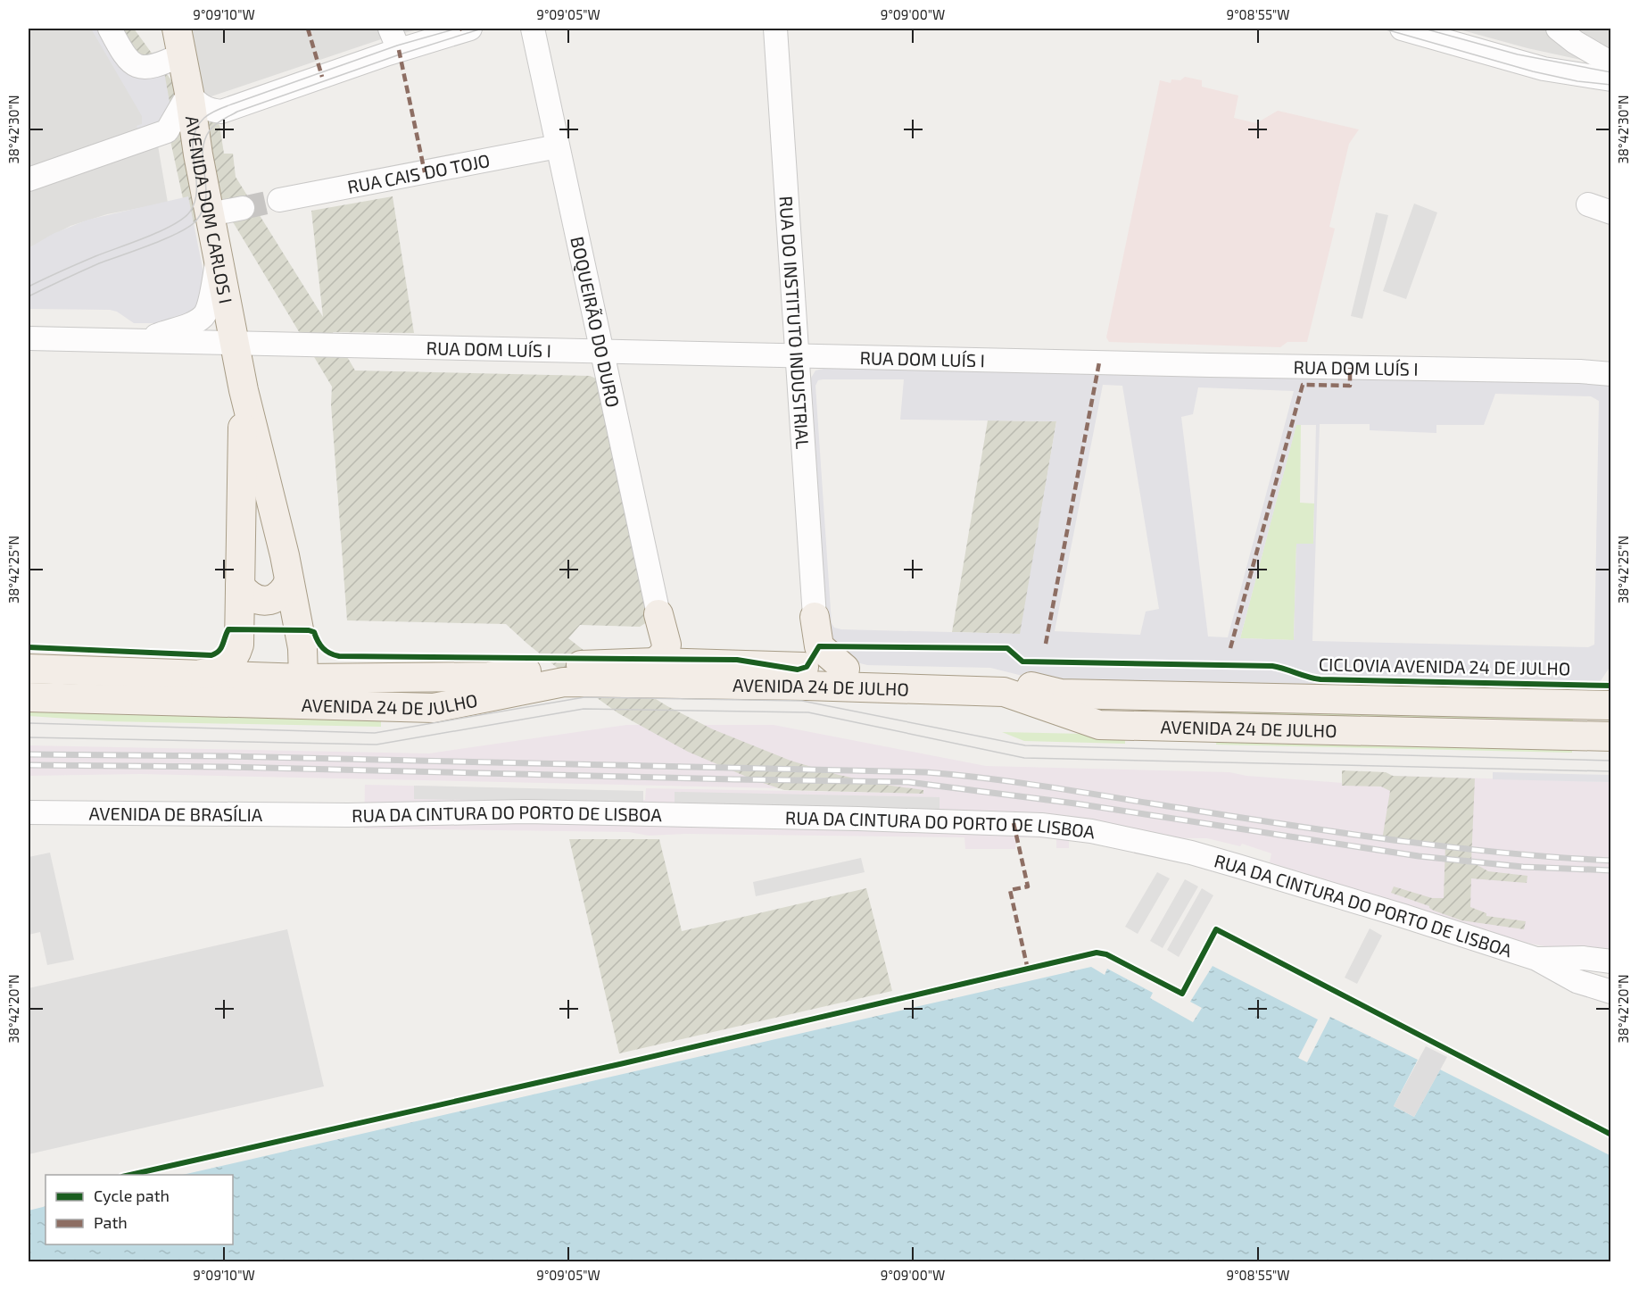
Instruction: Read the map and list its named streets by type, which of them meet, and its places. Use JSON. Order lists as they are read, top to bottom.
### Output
{
  "streets": {
    "main road": ["AVENIDA DOM CARLOS I", "AVENIDA 24 DE JULHO"],
    "street": [
      "RUA CAIS DO TOJO",
      "BOQUEIRÃO DO DURO",
      "RUA DO INSTITUTO INDUSTRIAL",
      "RUA DOM LUÍS I",
      "AVENIDA DE BRASÍLIA",
      "RUA DA CINTURA DO PORTO DE LISBOA"
    ],
    "cycle path": ["CICLOVIA AVENIDA 24 DE JULHO"]
  },
  "crossings": [
    ["RUA CAIS DO TOJO", "BOQUEIRÃO DO DURO"],
    ["AVENIDA DOM CARLOS I", "RUA DOM LUÍS I"],
    ["AVENIDA DOM CARLOS I", "AVENIDA 24 DE JULHO"],
    ["BOQUEIRÃO DO DURO", "RUA DOM LUÍS I"],
    ["RUA DO INSTITUTO INDUSTRIAL", "RUA DOM LUÍS I"],
    ["AVENIDA DE BRASÍLIA", "RUA DA CINTURA DO PORTO DE LISBOA"]
  ],
  "legend": ["Cycle path", "Path"],
  "coordinates": [
    "9°09'10\"W",
    "9°09'05\"W",
    "9°09'00\"W",
    "9°08'55\"W",
    "38°42'30\"N",
    "38°42'25\"N",
    "38°42'20\"N"
  ]
}
